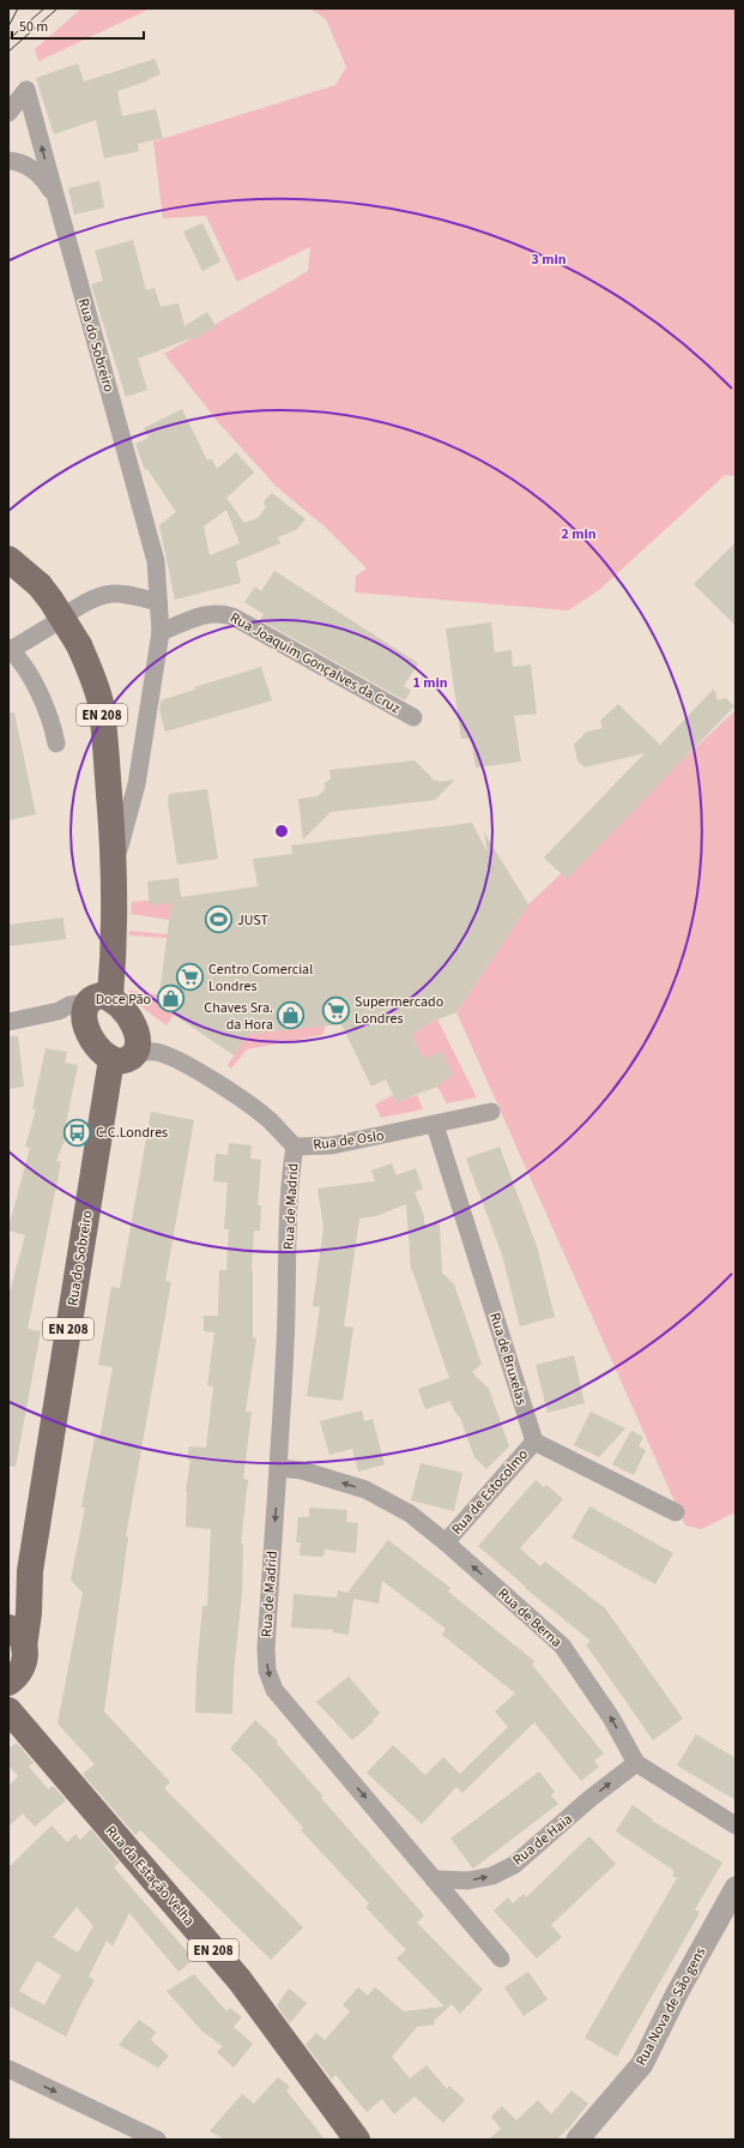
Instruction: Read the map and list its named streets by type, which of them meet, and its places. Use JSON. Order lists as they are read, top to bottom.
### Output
{
  "streets": {
    "main road": ["Rua do Sobreiro", "EN 208", "Rua da Estação Velha"],
    "street": [
      "Rua Joaquim Gonçalves da Cruz",
      "Rua de Oslo",
      "Rua de Madrid",
      "Rua de Bruxelas",
      "Rua de Estocolmo",
      "Rua de Berna",
      "Rua de Haia",
      "Rua Nova de São gens"
    ]
  },
  "crossings": [
    ["Rua do Sobreiro", "Rua Joaquim Gonçalves da Cruz"],
    ["Rua do Sobreiro", "EN 208"],
    ["Rua do Sobreiro", "Rua de Oslo"],
    ["Rua do Sobreiro", "Rua da Estação Velha"],
    ["Rua de Oslo", "Rua de Madrid"],
    ["Rua de Oslo", "Rua de Bruxelas"],
    ["Rua de Madrid", "Rua de Berna"],
    ["Rua de Madrid", "Rua de Haia"],
    ["Rua de Bruxelas", "Rua de Estocolmo"],
    ["Rua de Estocolmo", "Rua de Berna"],
    ["Rua de Berna", "Rua de Haia"]
  ],
  "one_way": ["Rua de Madrid", "Rua de Berna", "Rua de Haia"],
  "places": {
    "sports": ["JUST"],
    "supermarket": ["Centro Comercial Londres", "Supermercado Londres"],
    "shop": ["Doce Pão", "Chaves Sra. da Hora"],
    "bus stop": ["C.C.Londres"]
  },
  "scale_bar": "50 m",
  "rings": ["3 min", "2 min", "1 min"]
}
